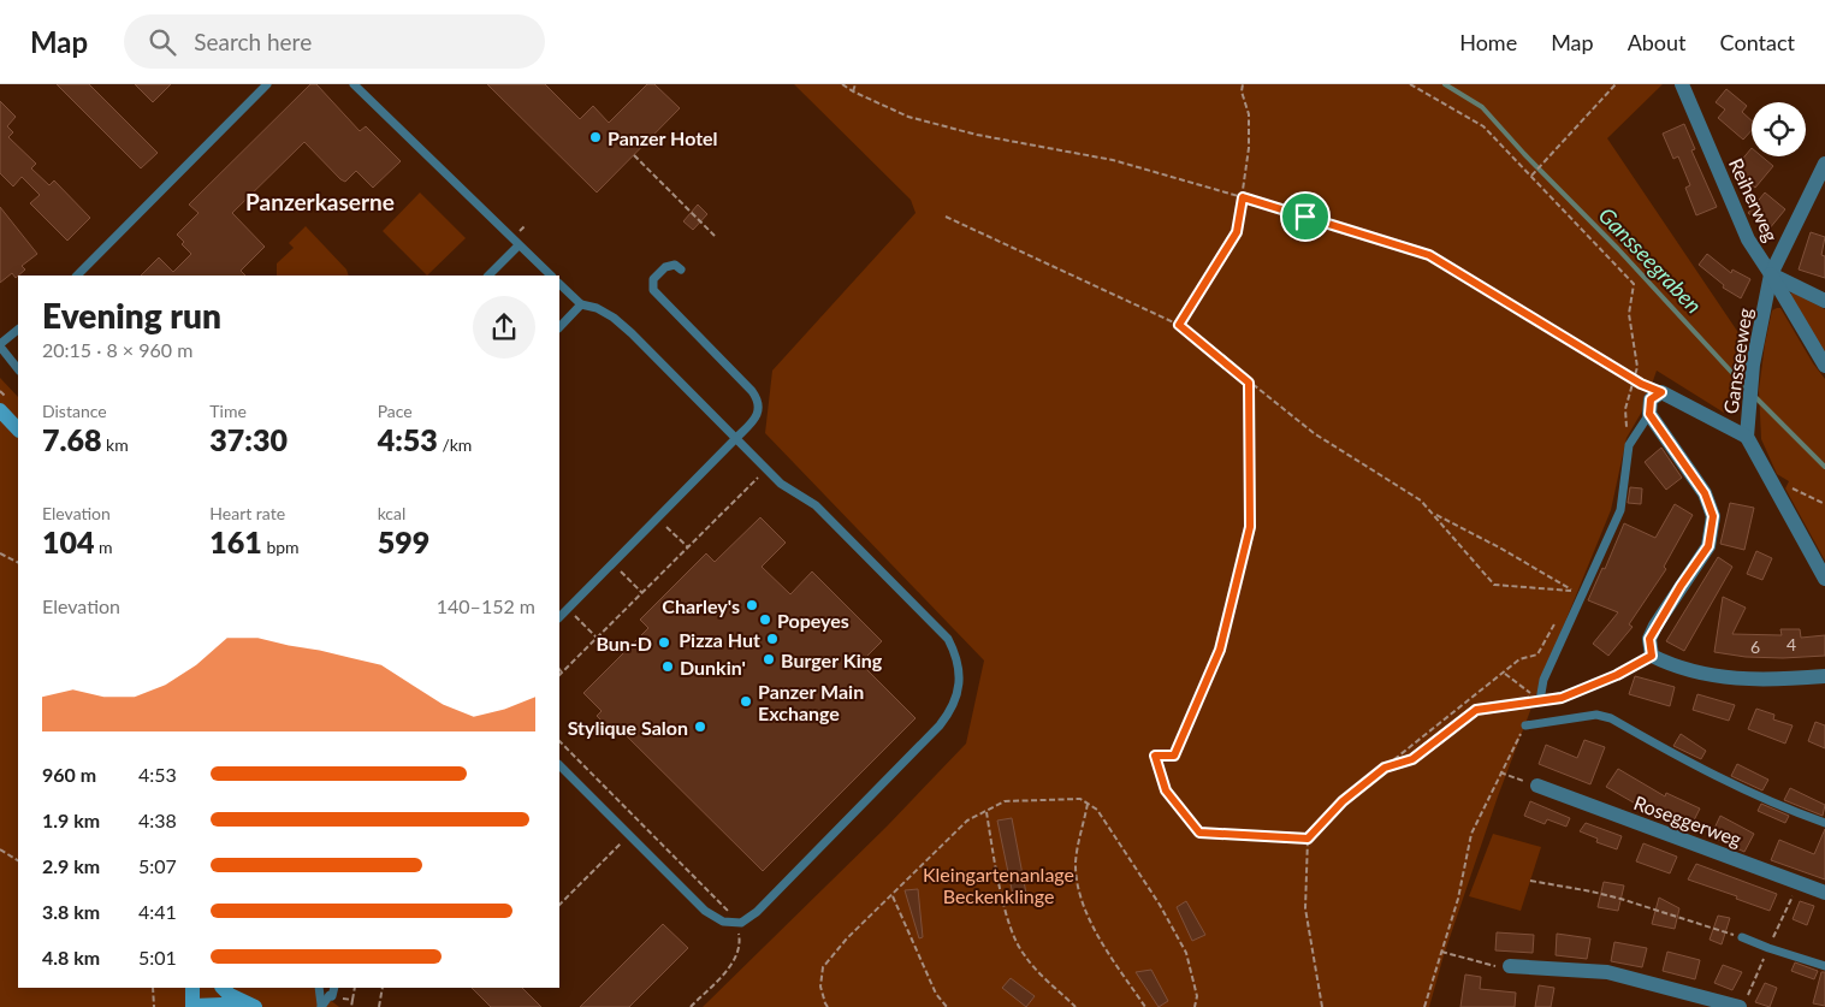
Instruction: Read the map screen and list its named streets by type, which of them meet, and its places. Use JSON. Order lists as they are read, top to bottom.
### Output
{
  "streets": {
    "street": ["Reiherweg", "Gansseeweg", "Roseggerweg"]
  },
  "crossings": [
    ["Reiherweg", "Gansseeweg"]
  ],
  "districts": ["Panzerkaserne"],
  "water": ["Gansseegraben"],
  "parks": ["Kleingartenanlage Beckenklinge"],
  "places": [
    "Panzer Hotel",
    "Charley's",
    "Popeyes",
    "Pizza Hut",
    "Bun-D",
    "Burger King",
    "Dunkin'",
    "Panzer Main Exchange",
    "Stylique Salon"
  ],
  "house_numbers": ["4", "6"],
  "page": {
    "header": "Map",
    "search": "Search here",
    "nav": [
      "Home",
      "Map",
      "About",
      "Contact"
    ],
    "heading": ["Evening run", "20:15 · 8 × 960 m"],
    "stats": [
      ["Distance", "7.68 km"],
      ["Time", "37:30"],
      ["Pace", "4:53 /km"],
      ["Elevation", "104 m"],
      ["Heart rate", "161 bpm"],
      ["kcal", "599"]
    ],
    "chart": ["Elevation", "140–152 m"],
    "list": [
      {
        "name": "960 m",
        "note": "4:53"
      },
      {
        "name": "1.9 km",
        "note": "4:38"
      },
      {
        "name": "2.9 km",
        "note": "5:07"
      },
      {
        "name": "3.8 km",
        "note": "4:41"
      },
      {
        "name": "4.8 km",
        "note": "5:01"
      }
    ]
  }
}
